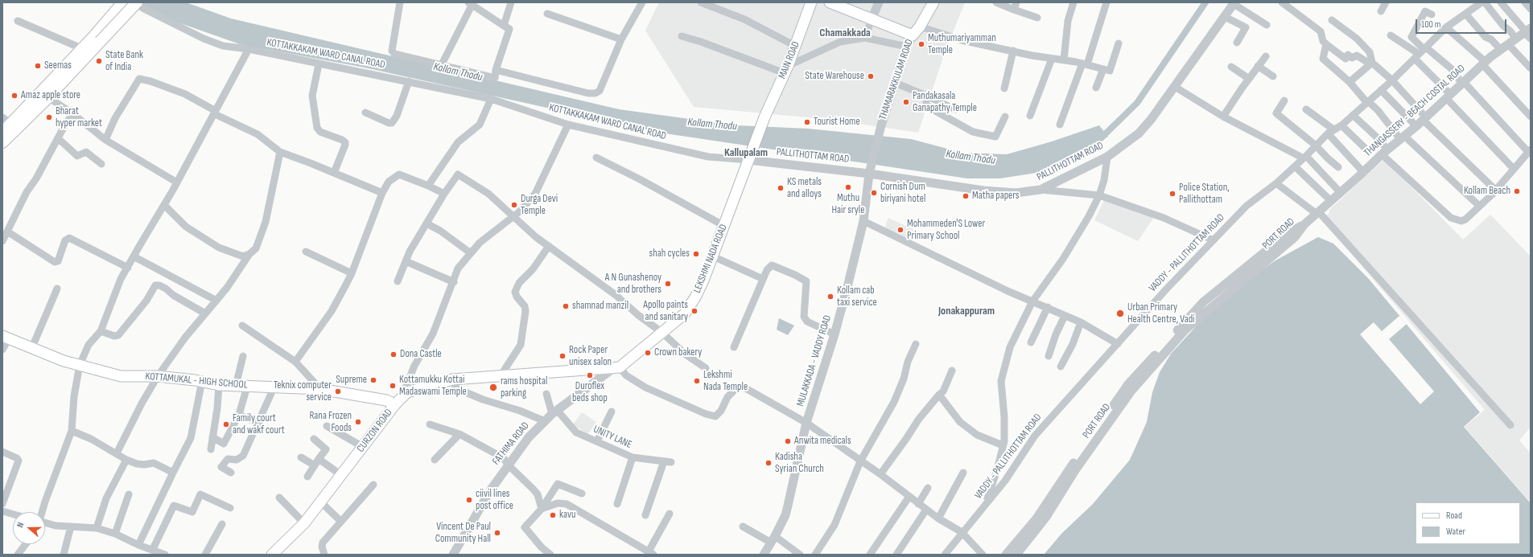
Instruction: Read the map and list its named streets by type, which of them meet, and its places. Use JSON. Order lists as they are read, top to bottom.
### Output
{
  "streets": {
    "main road": [
      "MAIN ROAD",
      "THAMARAKKULAM ROAD",
      "LEKSHMI NADA ROAD",
      "KOTTAMUKAL - HIGH SCHOOL",
      "CURZON ROAD"
    ],
    "street": [
      "KOTTAKKAKAM WARD CANAL ROAD",
      "THANGASSERY - BEACH COSTAL ROAD",
      "PALLITHOTTAM ROAD",
      "PORT ROAD",
      "VADDY - PALLITHOTTAM ROAD",
      "MULAKKADA - VADDY ROAD",
      "UNITY LANE",
      "FATHIMA ROAD"
    ]
  },
  "crossings": [
    ["KOTTAKKAKAM WARD CANAL ROAD", "MAIN ROAD"],
    ["KOTTAKKAKAM WARD CANAL ROAD", "PALLITHOTTAM ROAD"],
    ["KOTTAKKAKAM WARD CANAL ROAD", "LEKSHMI NADA ROAD"],
    ["MAIN ROAD", "PALLITHOTTAM ROAD"],
    ["MAIN ROAD", "LEKSHMI NADA ROAD"],
    ["THAMARAKKULAM ROAD", "PALLITHOTTAM ROAD"],
    ["THAMARAKKULAM ROAD", "MULAKKADA - VADDY ROAD"],
    ["THANGASSERY - BEACH COSTAL ROAD", "PORT ROAD"],
    ["PALLITHOTTAM ROAD", "LEKSHMI NADA ROAD"],
    ["PALLITHOTTAM ROAD", "MULAKKADA - VADDY ROAD"],
    ["LEKSHMI NADA ROAD", "CURZON ROAD"],
    ["LEKSHMI NADA ROAD", "FATHIMA ROAD"],
    ["KOTTAMUKAL - HIGH SCHOOL", "CURZON ROAD"],
    ["CURZON ROAD", "FATHIMA ROAD"],
    ["UNITY LANE", "FATHIMA ROAD"]
  ],
  "districts": ["Chamakkada", "Kallupalam", "Jonakappuram"],
  "water": ["Kollam Thodu"],
  "places": [
    "Muthumariyamman Temple",
    "State Bank of India",
    "Seemas",
    "State Warehouse",
    "Amaz apple store",
    "Pandakasala Ganapathy Temple",
    "Bharat hyper market",
    "Tourist Home",
    "Muthu Hair sryle",
    "KS metals and alloys",
    "Kollam Beach",
    "Cornish Dum biriyani hotel",
    "Police Station, Pallithottam",
    "Matha papers",
    "Durga Devi Temple",
    "Mohammeden'S Lower Primary School",
    "shah cycles",
    "A N Gunashenoy and brothers",
    "Kollam cab taxi service",
    "shamnad manzil",
    "Apollo paints and sanitary",
    "Urban Primary Health Centre, Vadi",
    "Crown bakery",
    "Dona Castle",
    "Rock Paper unisex salon",
    "Duroflex beds shop",
    "Supreme",
    "Lekshmi Nada Temple",
    "Kottamukku Kottai Madaswami Temple",
    "rams hospital parking",
    "Teknix computer service",
    "Rana Frozen Foods",
    "Family court and wakf court",
    "Anwita medicals",
    "Kadisha Syrian Church",
    "ciivil lines post office",
    "kavu",
    "Vincent De Paul Community Hall"
  ],
  "legend": ["Road", "Water"],
  "scale_bar": "100 m",
  "north": "left"
}
